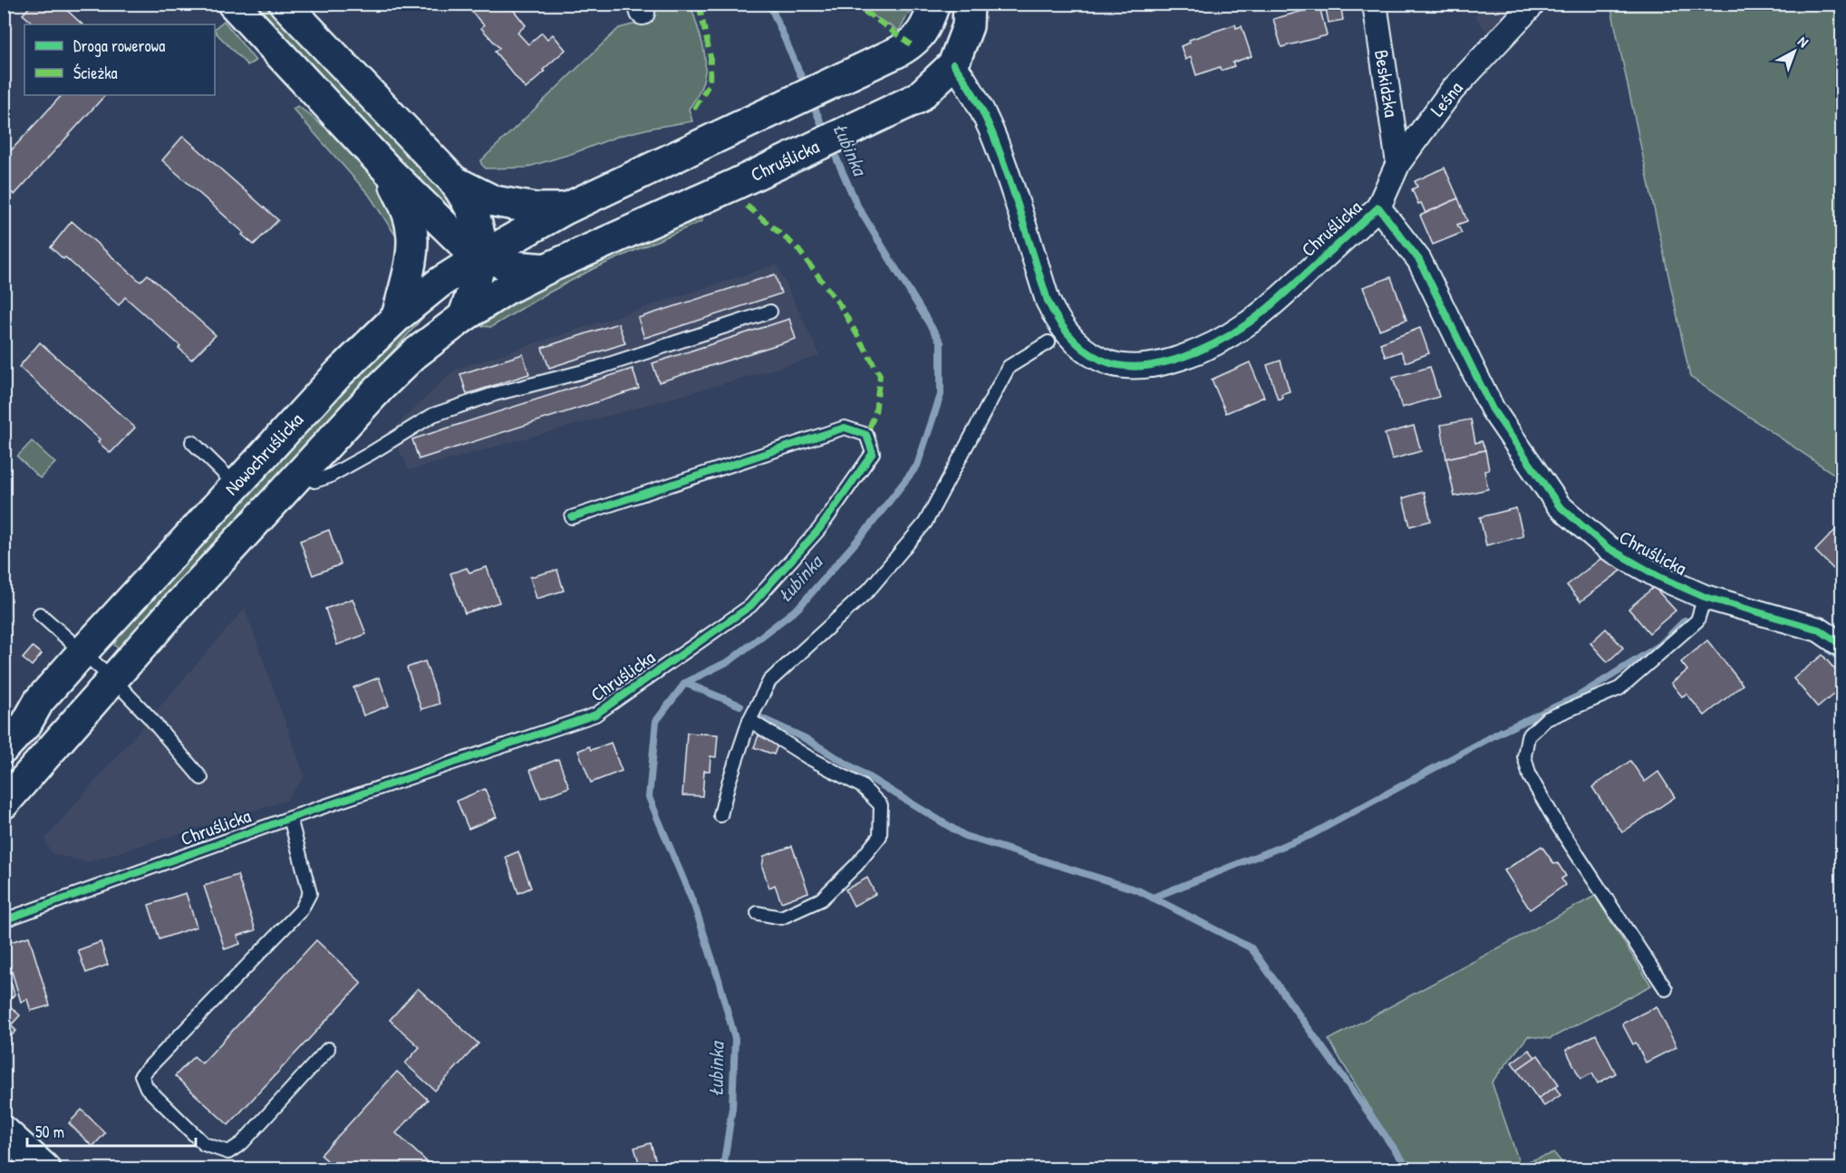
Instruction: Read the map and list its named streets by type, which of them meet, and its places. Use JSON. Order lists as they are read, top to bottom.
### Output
{
  "streets": {
    "main road": ["Chruślicka", "Nowochruślicka"],
    "street": ["Beskidzka", "Leśna"]
  },
  "crossings": [
    ["Beskidzka", "Leśna"],
    ["Leśna", "Chruślicka"],
    ["Chruślicka", "Nowochruślicka"]
  ],
  "water": ["Łubinka"],
  "legend": ["Droga rowerowa", "Ścieżka"],
  "scale_bar": "50 m",
  "north": "top right"
}
